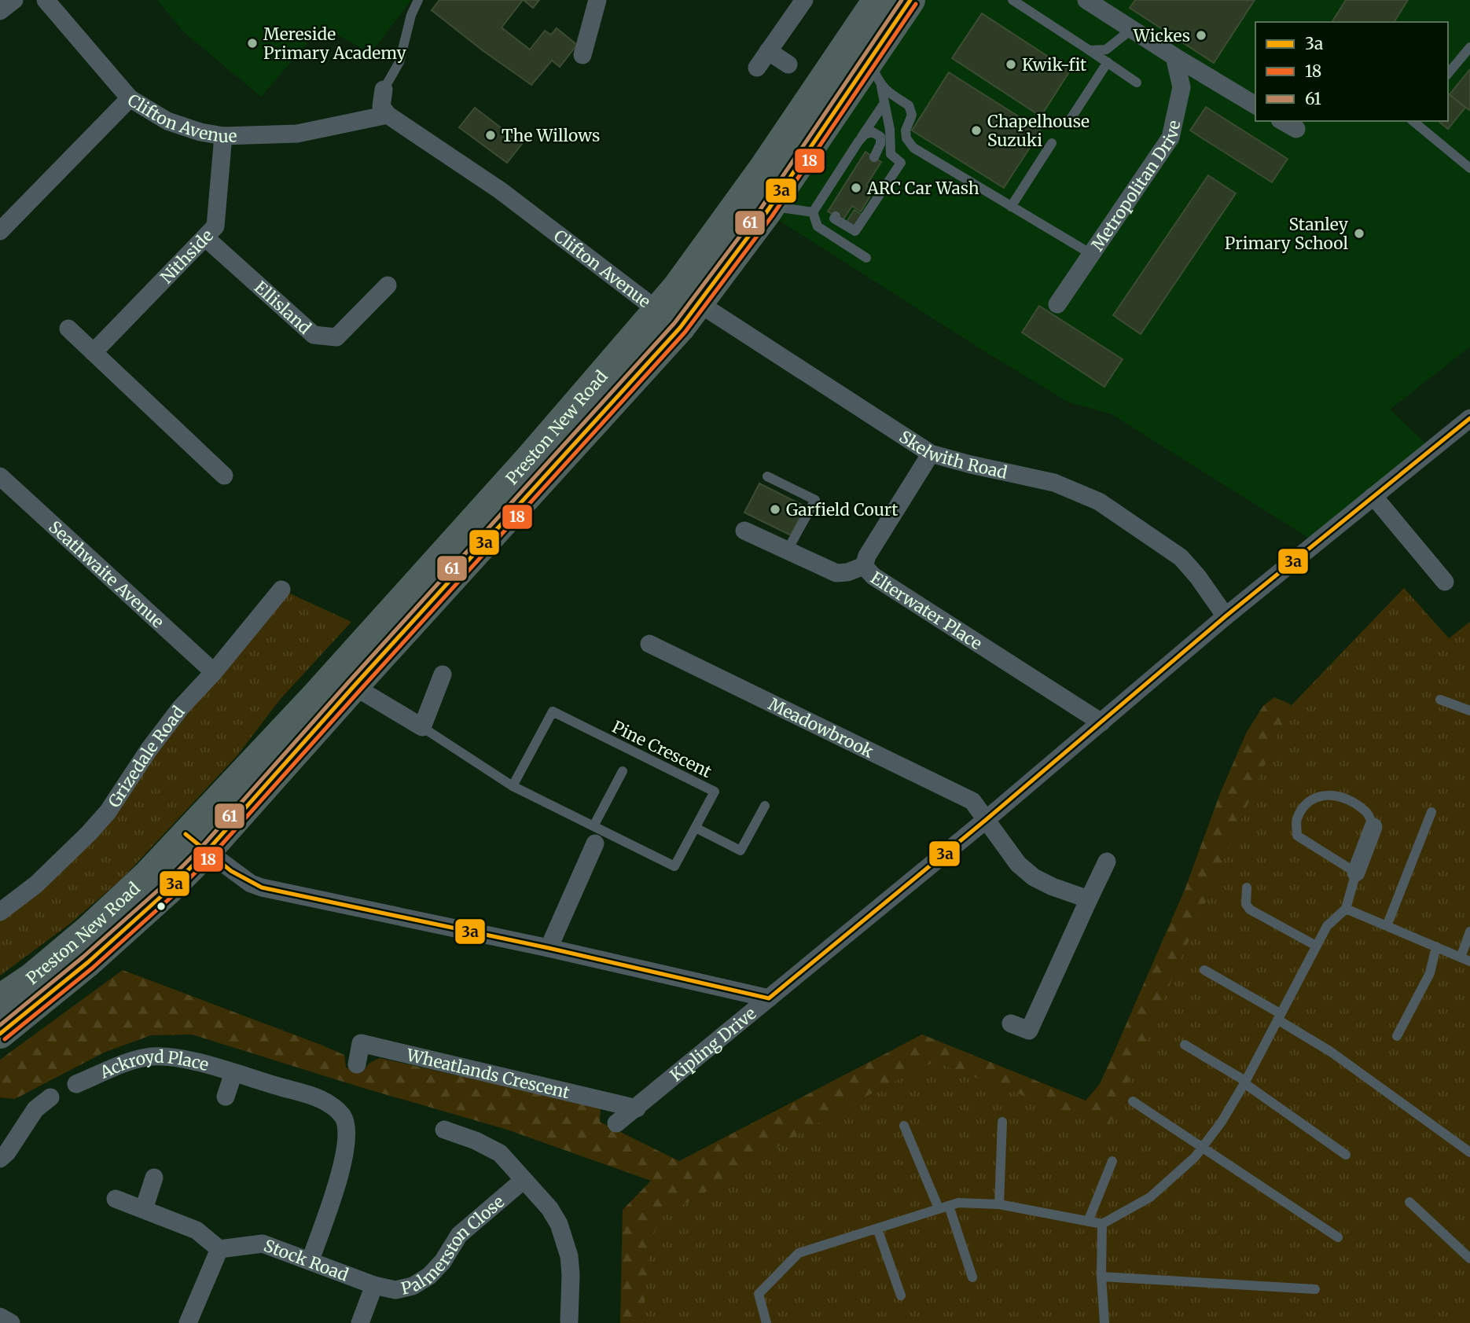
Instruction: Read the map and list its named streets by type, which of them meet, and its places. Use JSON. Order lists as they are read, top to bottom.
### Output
{
  "streets": {
    "highway": ["Preston New Road"],
    "street": [
      "Clifton Avenue",
      "Metropolitan Drive",
      "Nithside",
      "Ellisland",
      "Skelwith Road",
      "Seathwaite Avenue",
      "Elterwater Place",
      "Meadowbrook",
      "Grizedale Road",
      "Kipling Drive",
      "Ackroyd Place",
      "Wheatlands Crescent",
      "Palmerston Close",
      "Stock Road"
    ],
    "lane": ["Pine Crescent"]
  },
  "crossings": [
    ["Clifton Avenue", "Nithside"],
    ["Clifton Avenue", "Preston New Road"],
    ["Nithside", "Ellisland"],
    ["Preston New Road", "Skelwith Road"],
    ["Skelwith Road", "Kipling Drive"],
    ["Seathwaite Avenue", "Grizedale Road"],
    ["Elterwater Place", "Kipling Drive"],
    ["Meadowbrook", "Kipling Drive"],
    ["Kipling Drive", "Wheatlands Crescent"],
    ["Ackroyd Place", "Stock Road"],
    ["Palmerston Close", "Stock Road"]
  ],
  "places": [
    "Wickes",
    "Mereside Primary Academy",
    "Kwik-fit",
    "Chapelhouse Suzuki",
    "The Willows",
    "ARC Car Wash",
    "Stanley Primary School",
    "Garfield Court"
  ],
  "lines": ["transit line 3a", "transit line 61", "transit line 18"],
  "legend": ["3a", "18", "61"]
}
